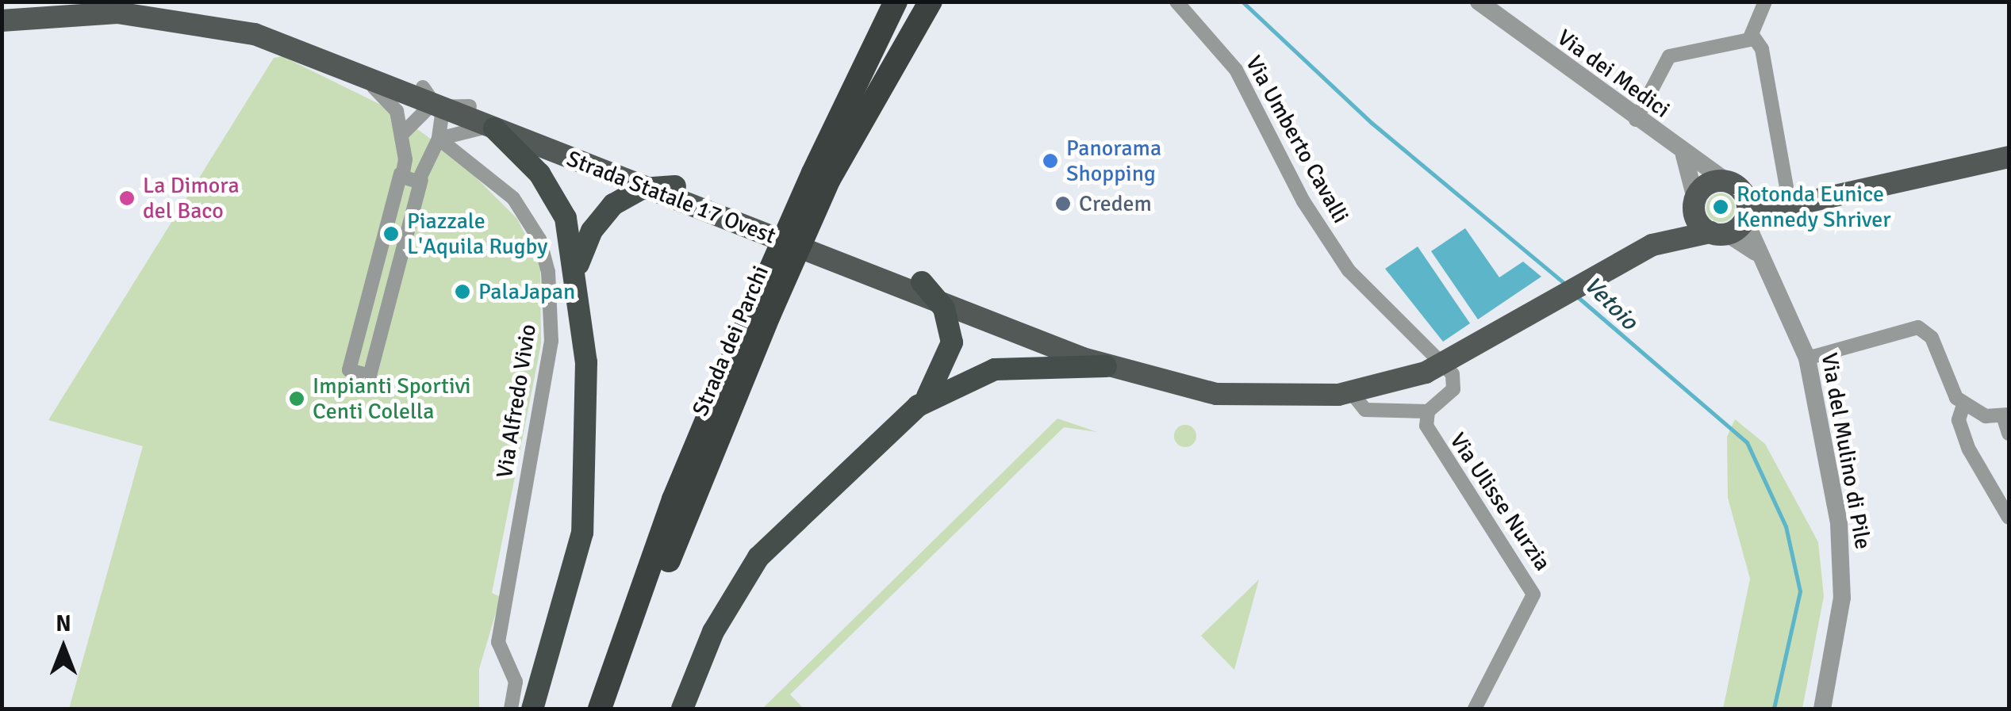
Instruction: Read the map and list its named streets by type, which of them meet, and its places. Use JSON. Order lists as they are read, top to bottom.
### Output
{
  "streets": {
    "highway": ["Strada dei Parchi"],
    "main road": ["Strada Statale 17 Ovest"],
    "street": [
      "Via dei Medici",
      "Via Umberto Cavalli",
      "Via Alfredo Vivio",
      "Via del Mulino di Pile",
      "Via Ulisse Nurzia"
    ]
  },
  "crossings": [
    ["Via Umberto Cavalli", "Strada Statale 17 Ovest"],
    ["Strada Statale 17 Ovest", "Via del Mulino di Pile"]
  ],
  "water": ["Vetoio"],
  "places": [
    "Panorama Shopping",
    "La Dimora del Baco",
    "Credem",
    "Rotonda Eunice Kennedy Shriver",
    "Piazzale L'Aquila Rugby",
    "PalaJapan",
    "Impianti Sportivi Centi Colella"
  ],
  "north": "top"
}
